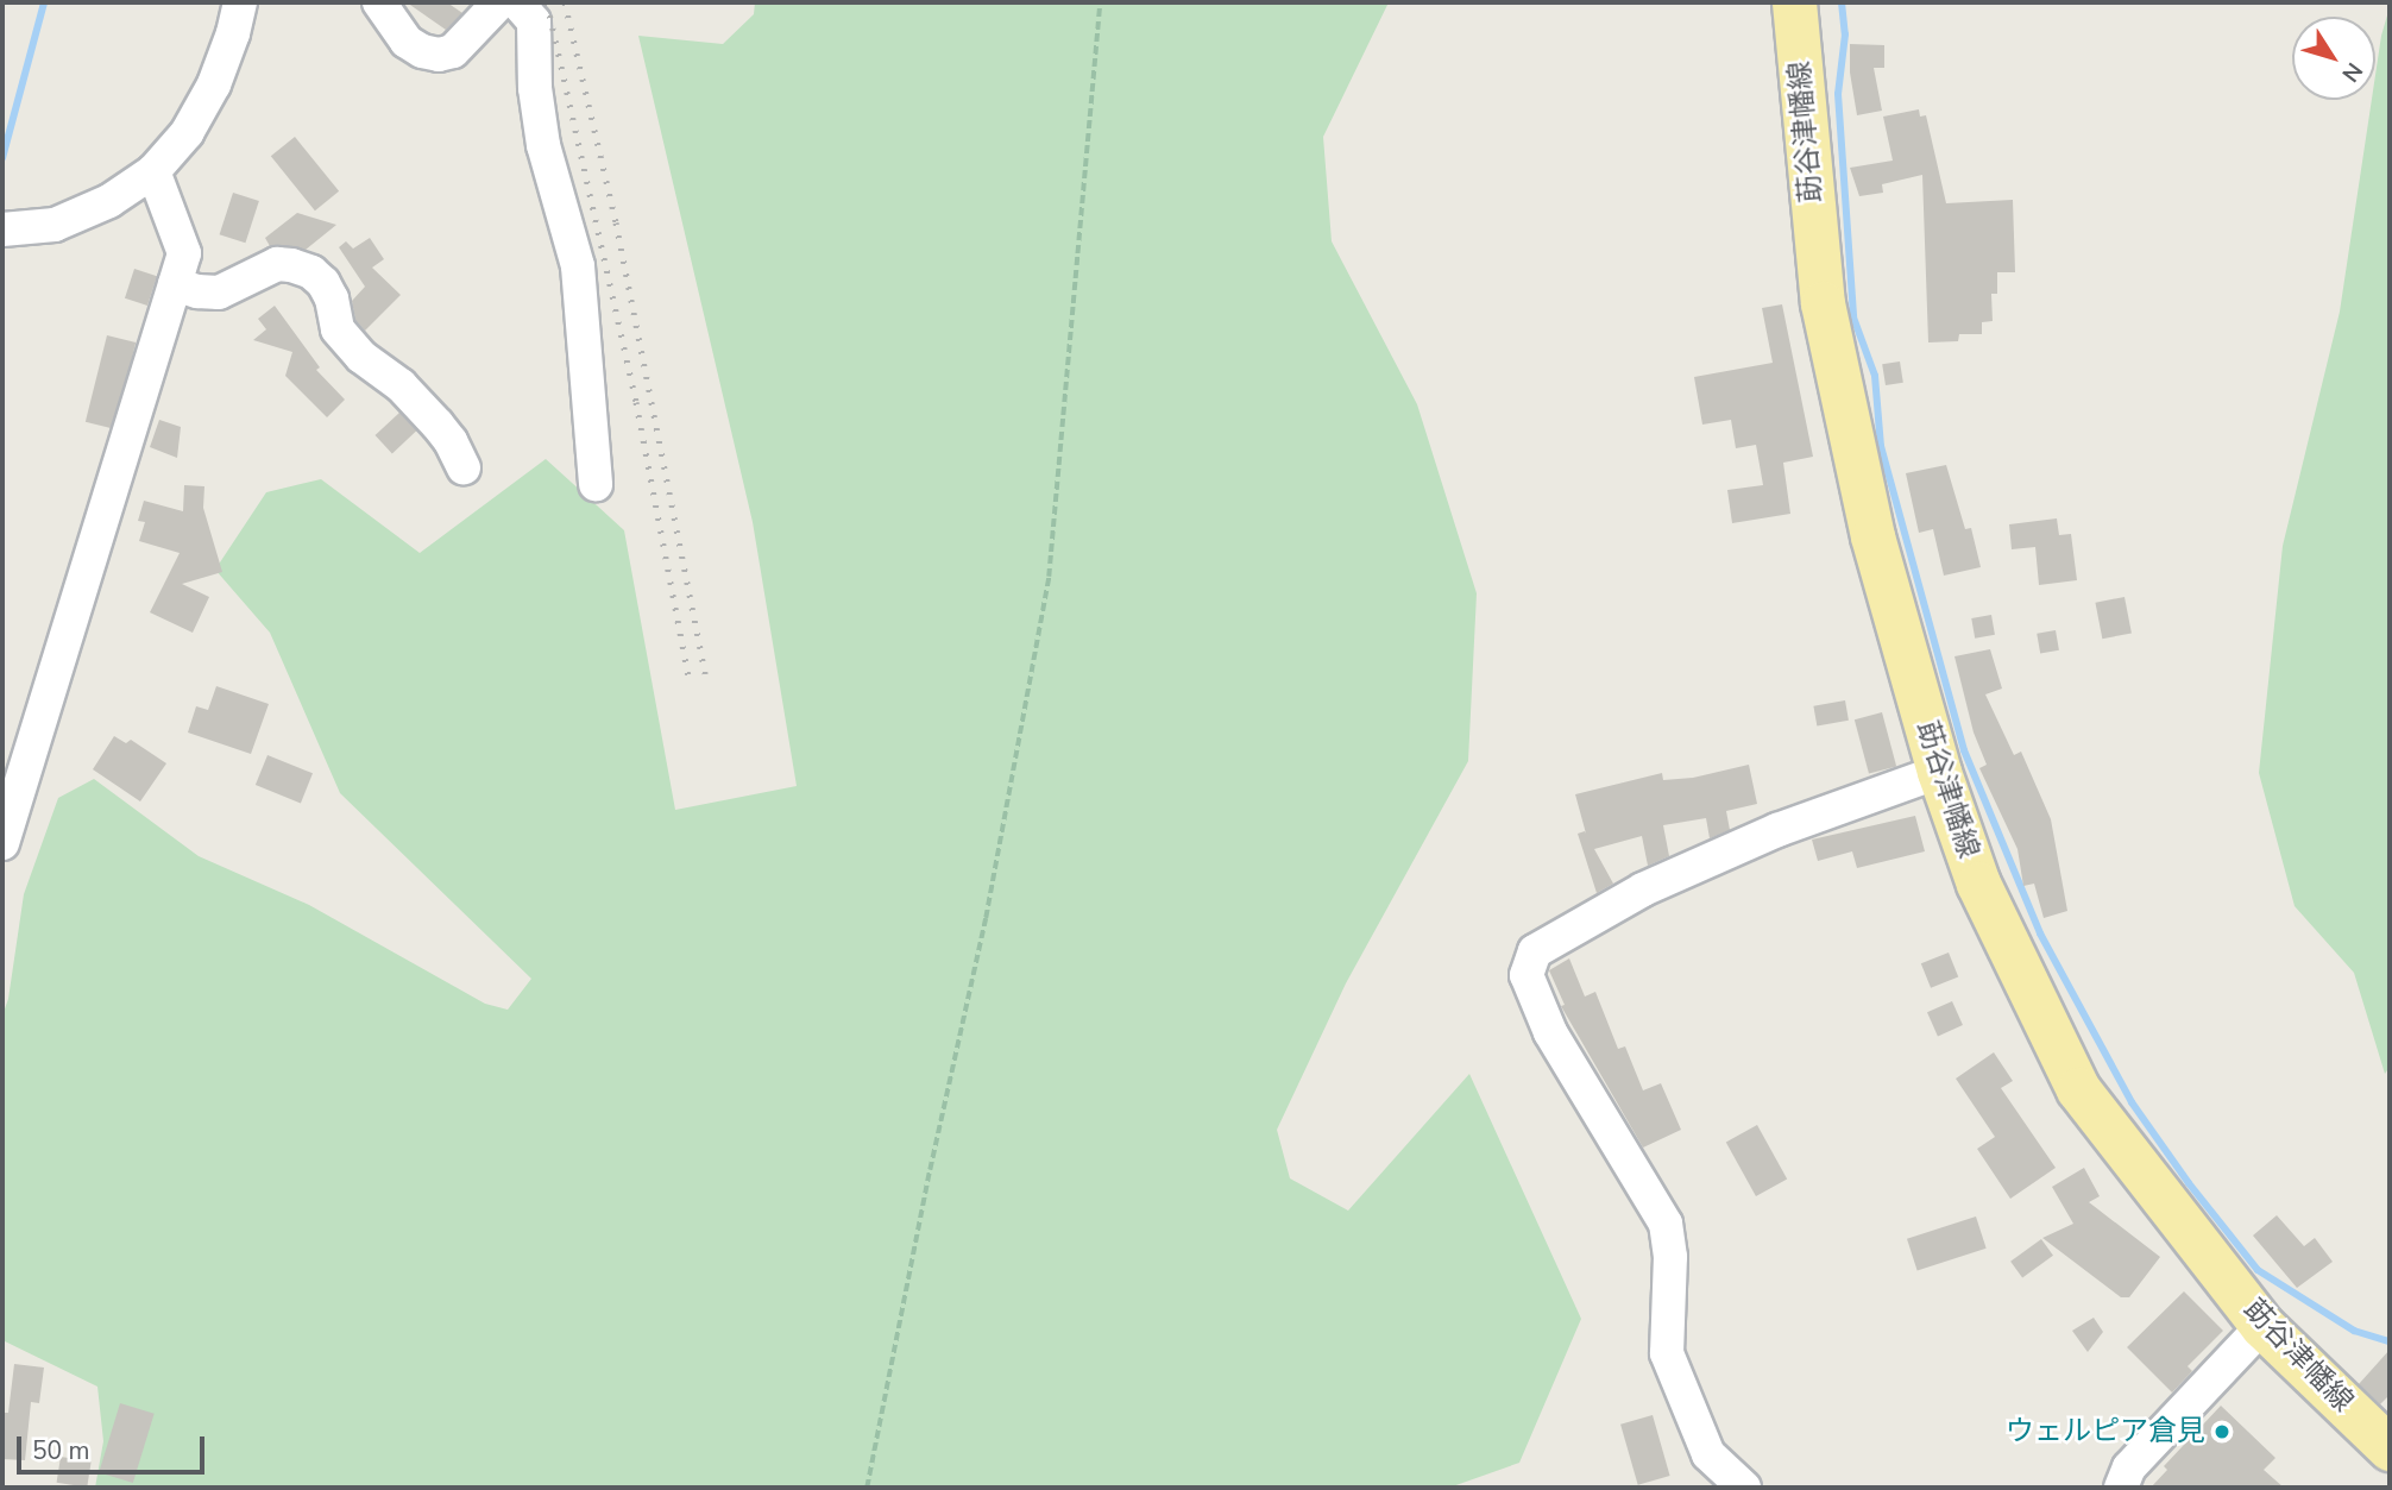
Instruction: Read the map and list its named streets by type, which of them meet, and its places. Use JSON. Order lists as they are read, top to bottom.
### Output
{
  "streets": {
    "main road": ["莇谷津幡線"]
  },
  "places": ["ウェルピア倉見"],
  "scale_bar": "50 m",
  "north": "bottom right"
}
